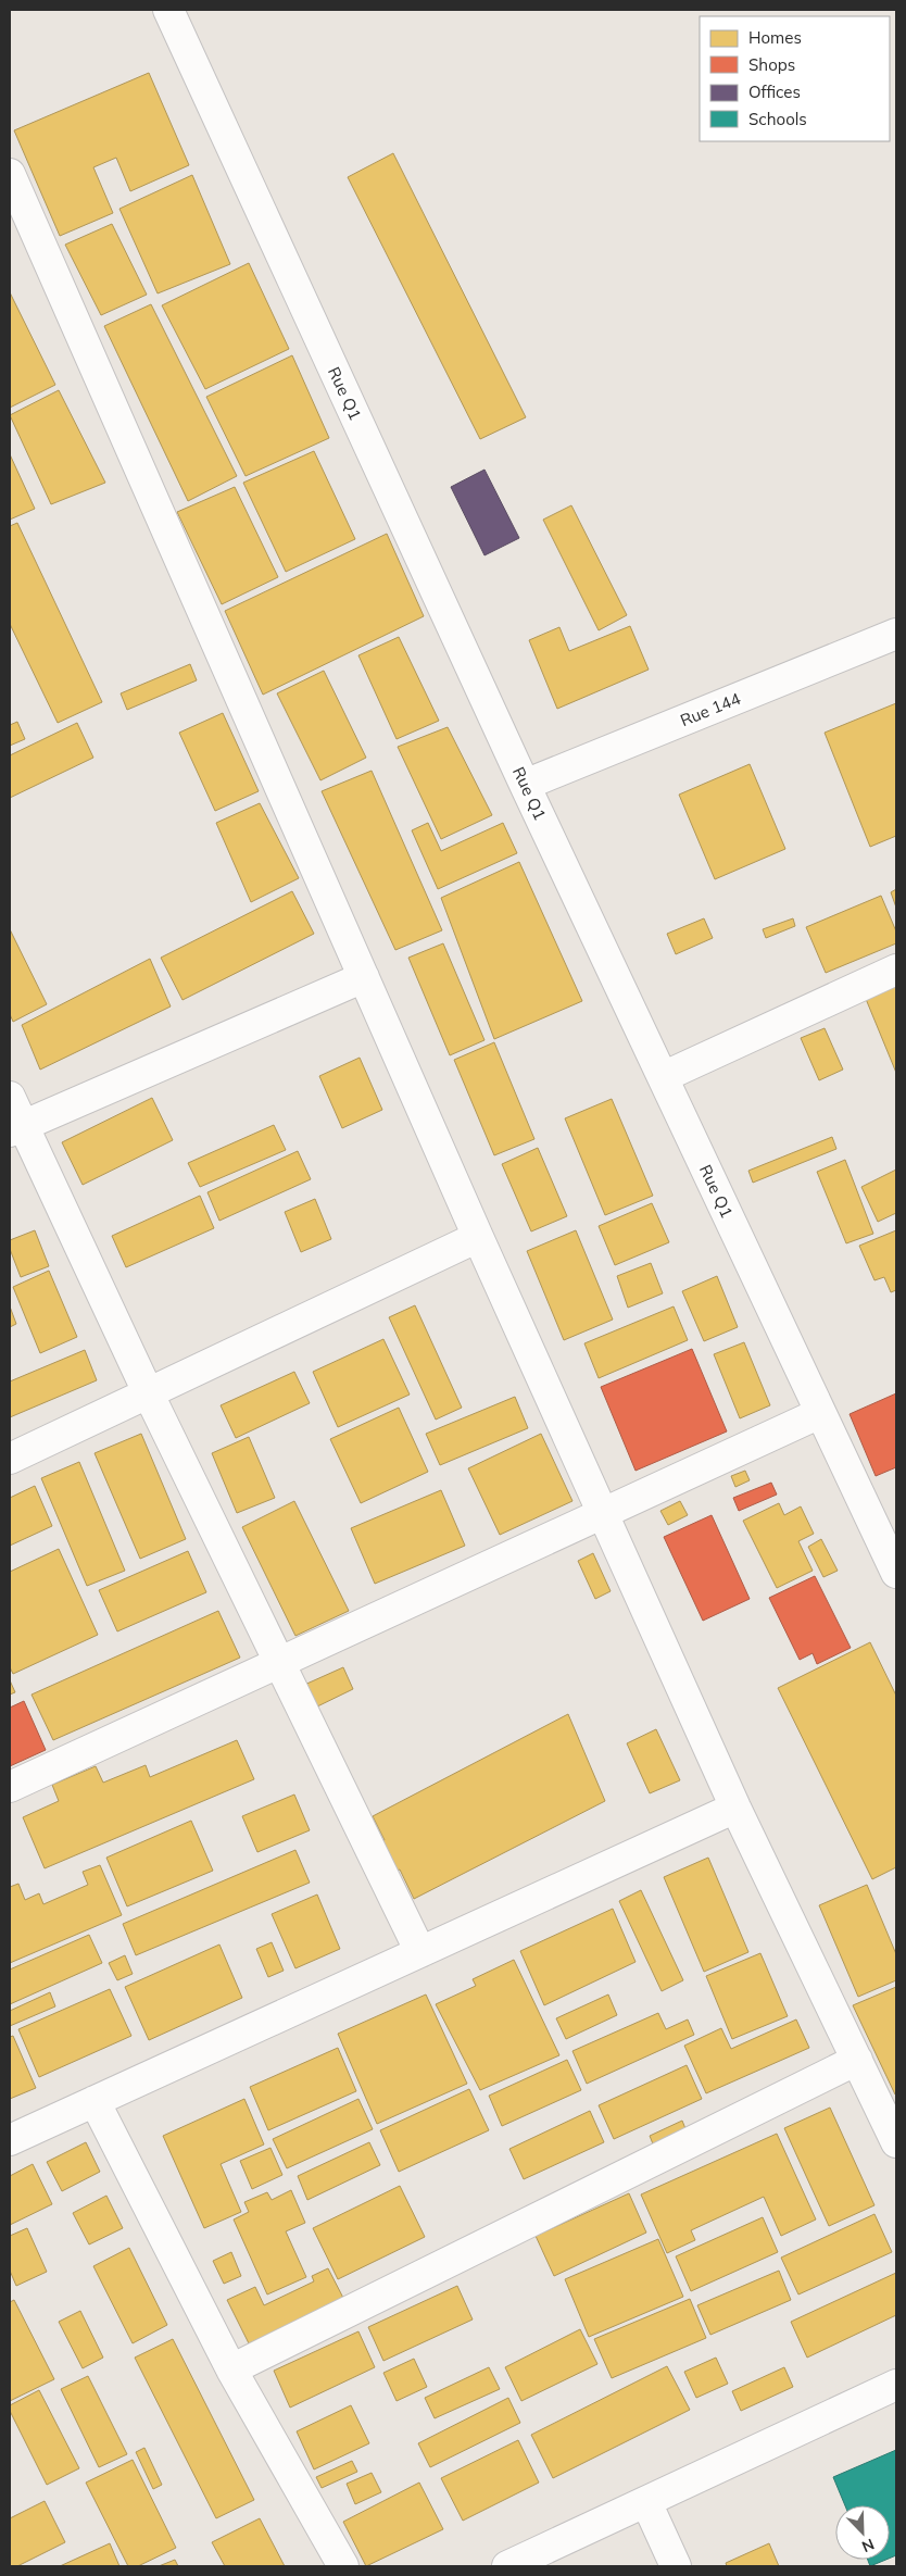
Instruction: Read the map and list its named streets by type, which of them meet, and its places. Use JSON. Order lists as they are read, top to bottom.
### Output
{
  "streets": {
    "street": ["Rue Q1", "Rue 144"]
  },
  "crossings": [
    ["Rue Q1", "Rue 144"]
  ],
  "legend": [
    "Homes",
    "Shops",
    "Offices",
    "Schools"
  ],
  "north": "bottom right"
}
